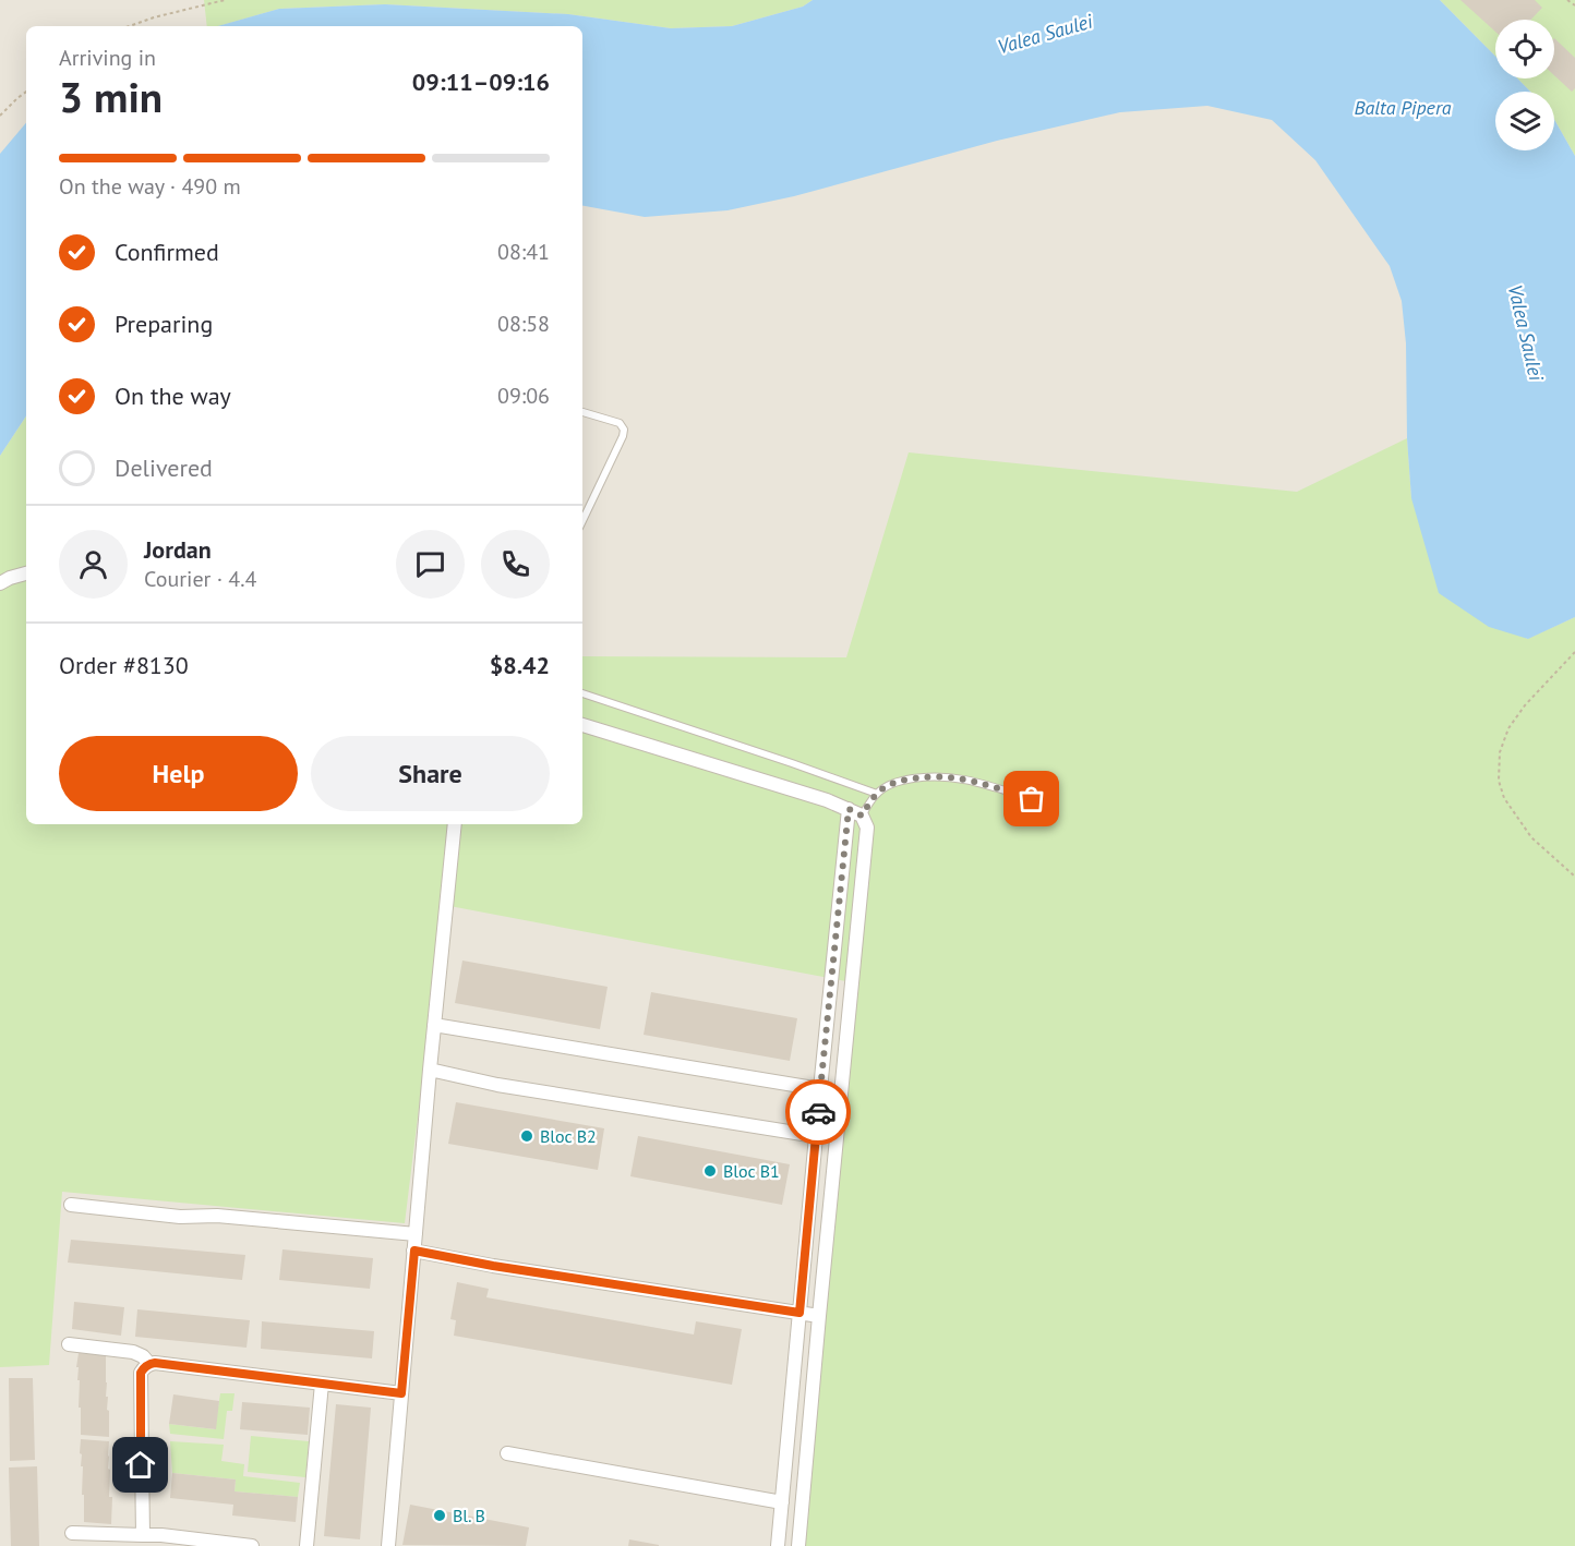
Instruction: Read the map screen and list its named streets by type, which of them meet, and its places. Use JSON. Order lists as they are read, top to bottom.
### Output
{
  "water": ["Valea Saulei", "Balta Pipera"],
  "places": ["Bloc B2", "Bloc B1", "Bl. B"],
  "page": {
    "heading": ["3 min", "Arriving in", "09:11–09:16"],
    "panel": [
      "Jordan",
      "Courier · 4.4",
      "Order #8130",
      "$8.42"
    ],
    "bar": "On the way · 490 m",
    "list": [
      ["Confirmed", "08:41"],
      ["Preparing", "08:58"],
      ["On the way", "09:06"],
      "Delivered"
    ],
    "buttons": ["Help", "Share"]
  }
}
